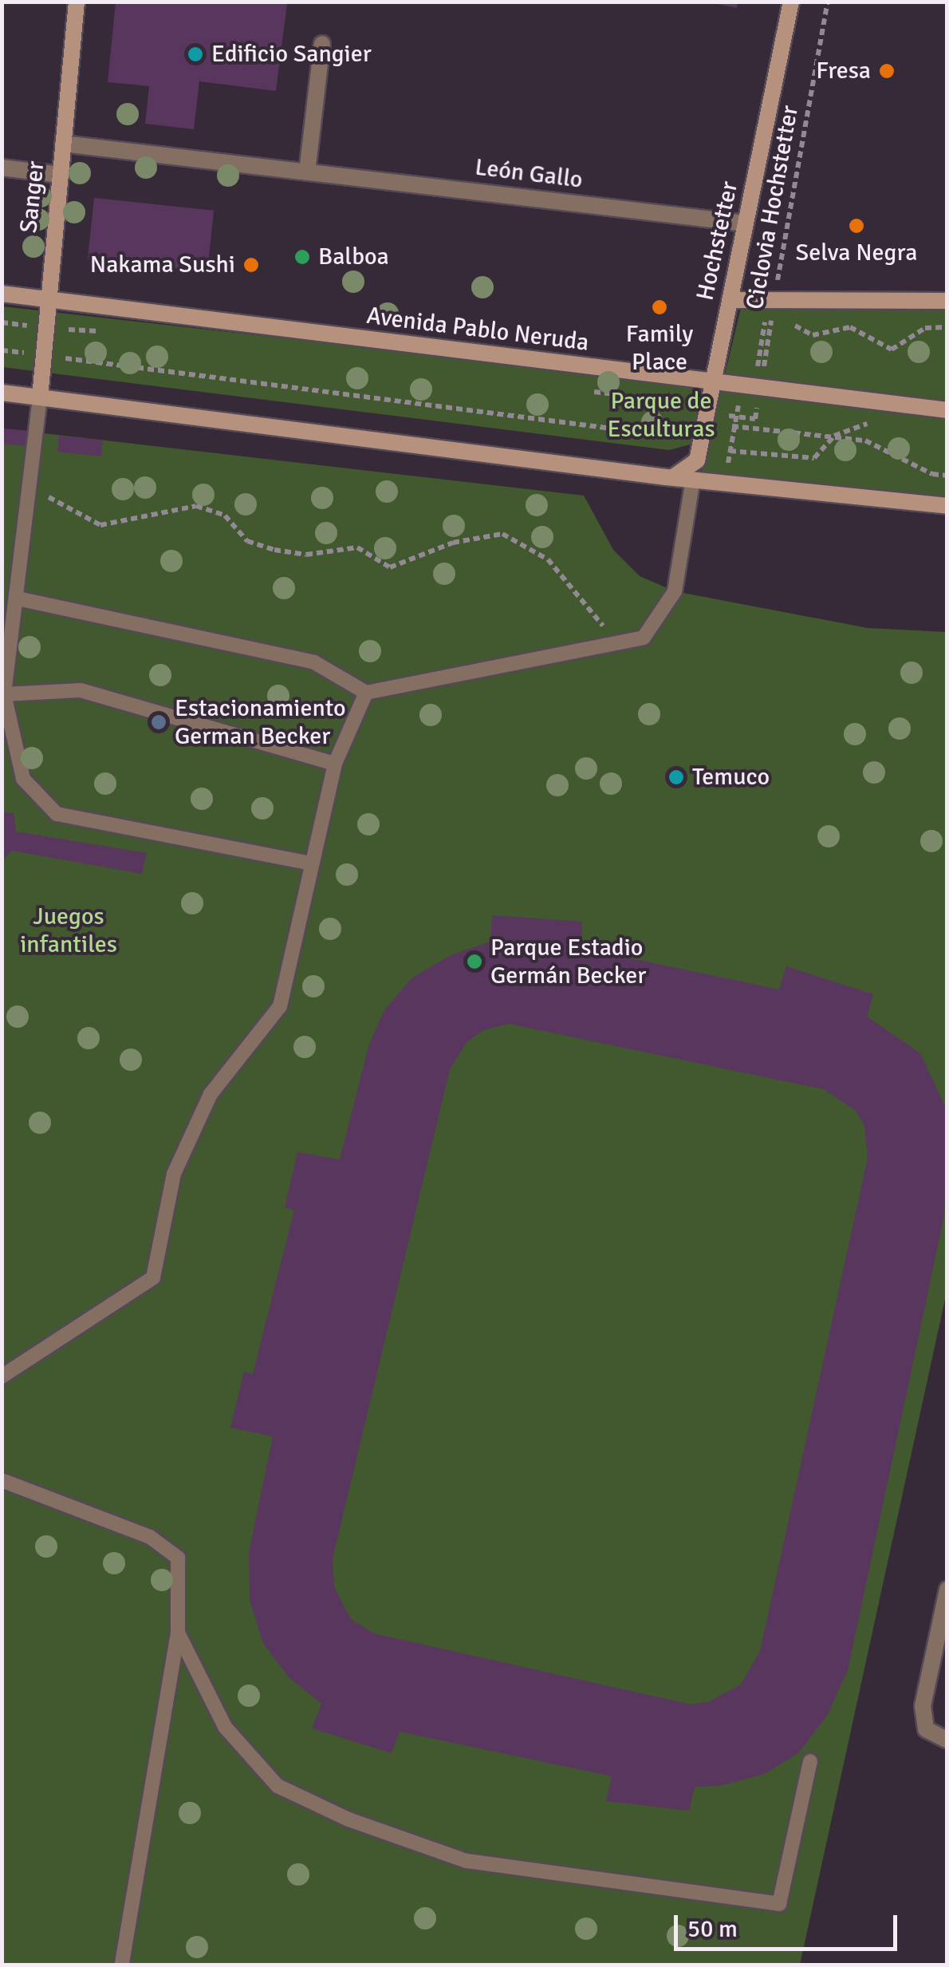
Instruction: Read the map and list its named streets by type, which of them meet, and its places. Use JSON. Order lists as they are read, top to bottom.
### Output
{
  "streets": {
    "main road": ["Sanger", "Hochstetter", "Avenida Pablo Neruda"],
    "street": ["León Gallo"],
    "path": ["Ciclovia Hochstetter"]
  },
  "crossings": [
    ["León Gallo", "Sanger"],
    ["León Gallo", "Hochstetter"],
    ["Sanger", "Avenida Pablo Neruda"],
    ["Ciclovia Hochstetter", "Avenida Pablo Neruda"],
    ["Hochstetter", "Avenida Pablo Neruda"]
  ],
  "parks": ["Parque de Esculturas", "Juegos infantiles"],
  "places": [
    "Edificio Sangier",
    "Fresa",
    "Selva Negra",
    "Balboa",
    "Nakama Sushi",
    "Family Place",
    "Estacionamiento German Becker",
    "Temuco",
    "Parque Estadio Germán Becker"
  ],
  "scale_bar": "50 m"
}
